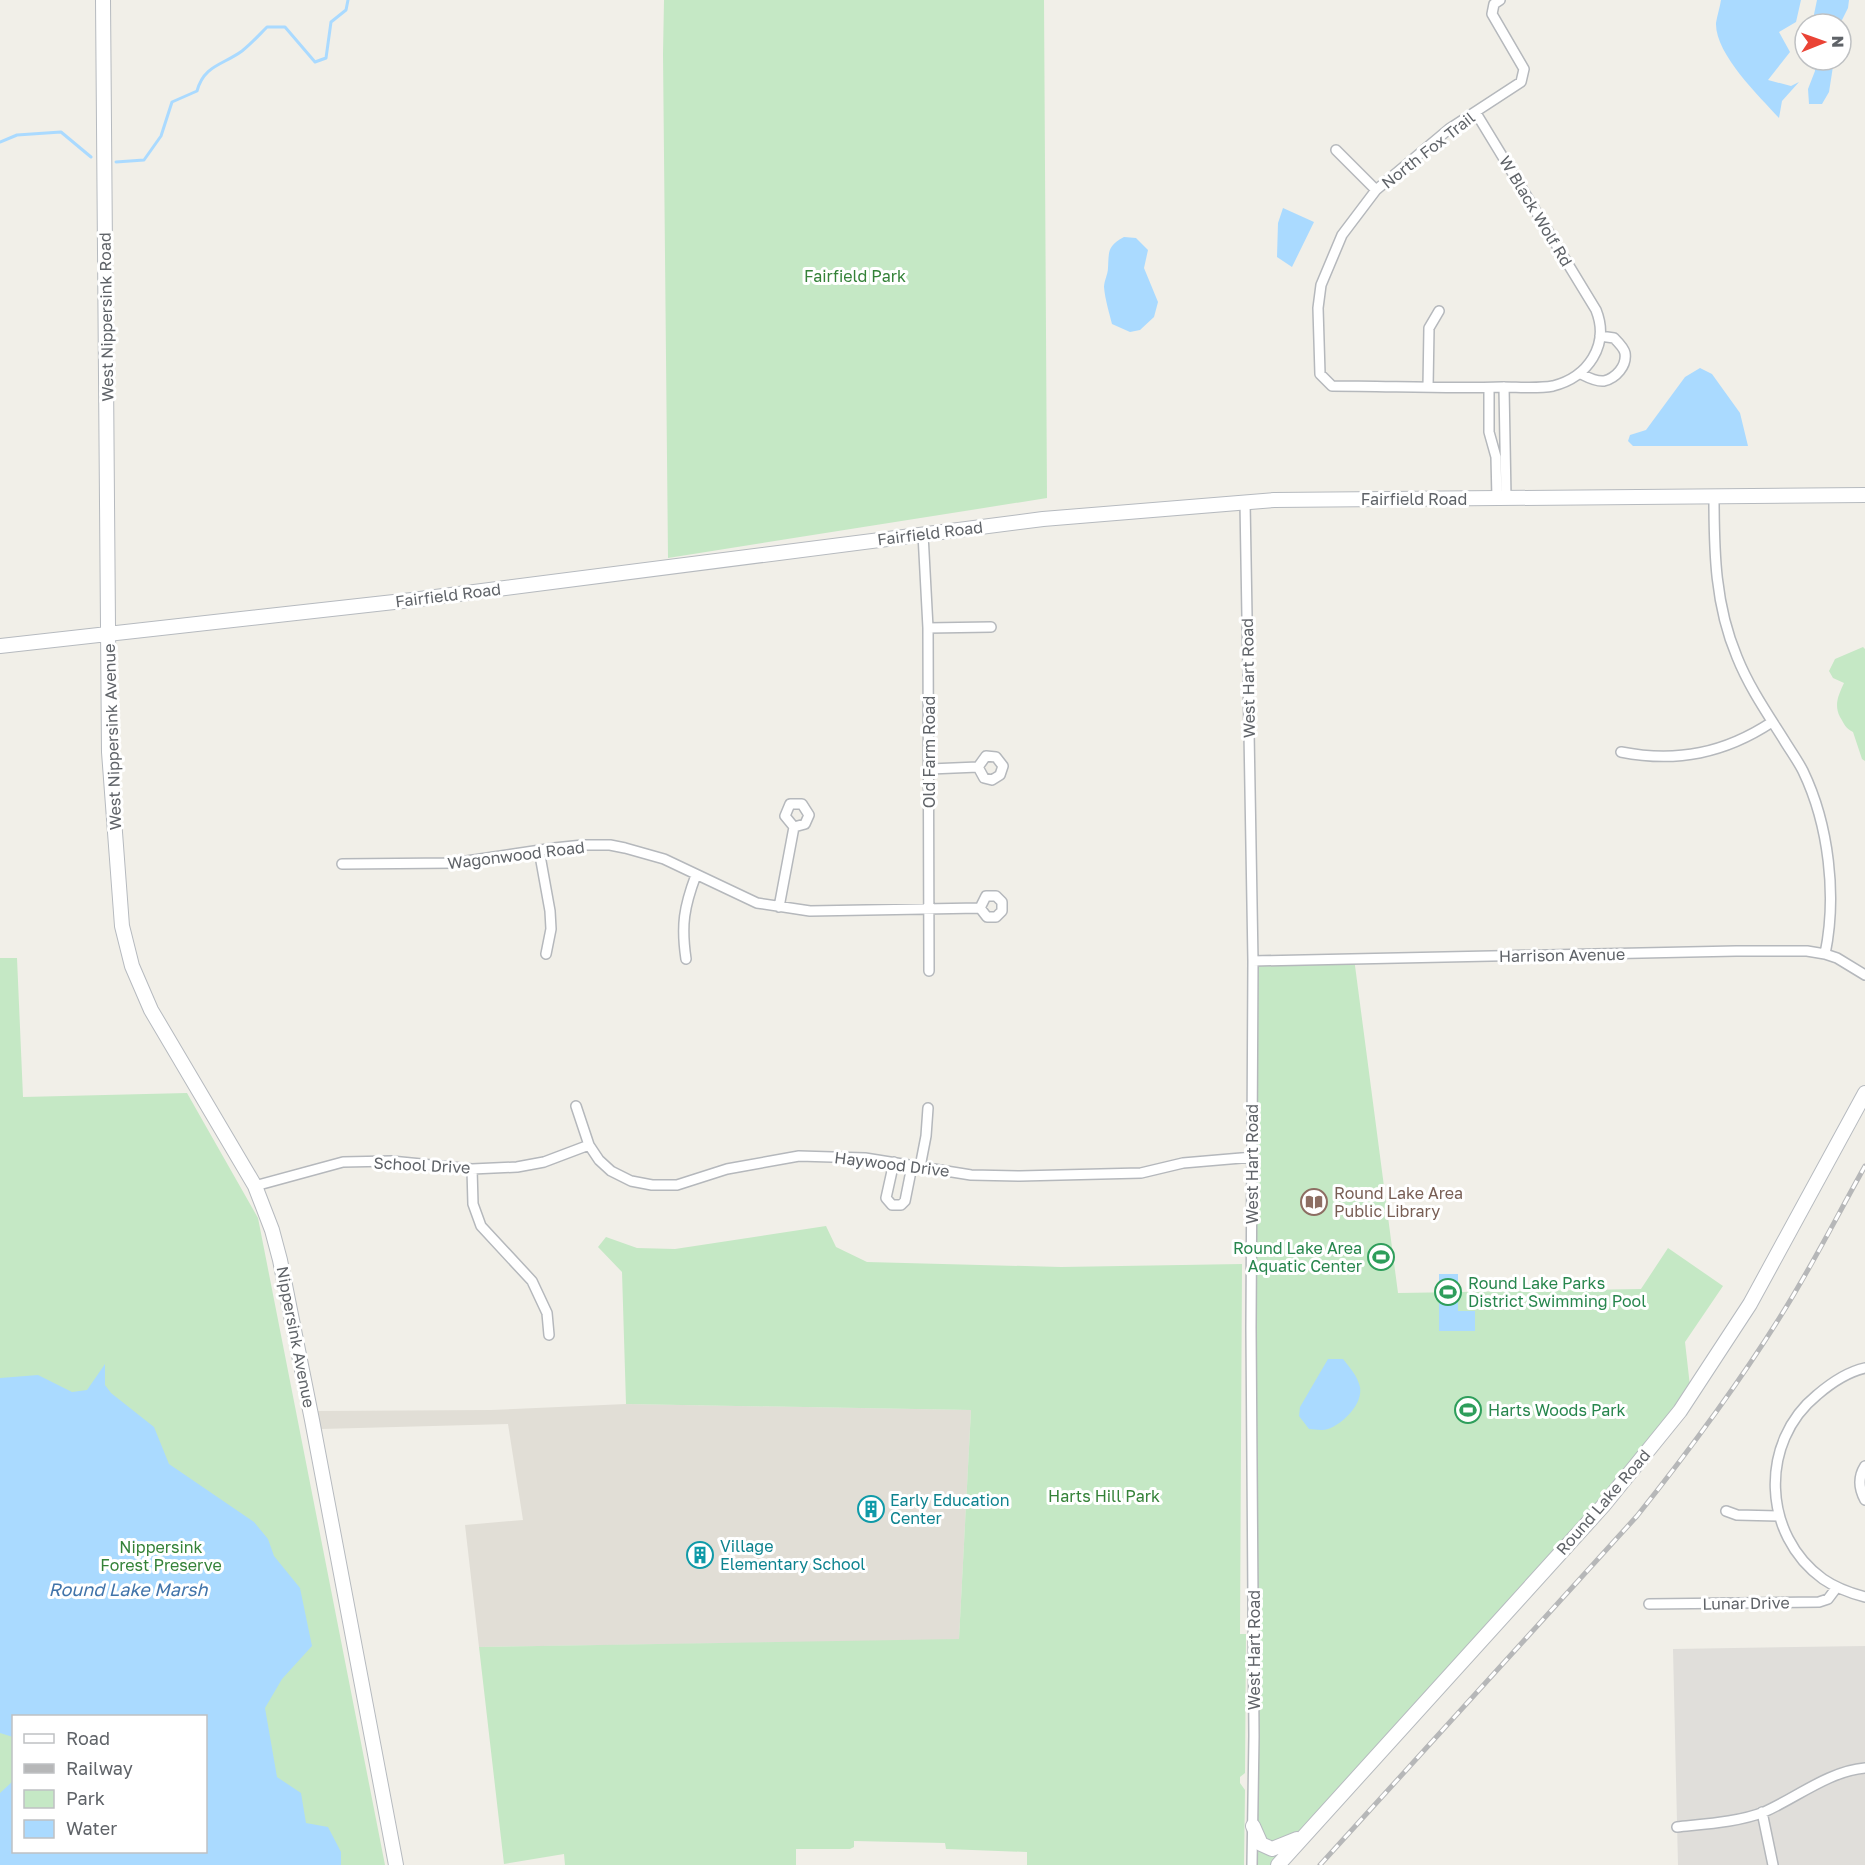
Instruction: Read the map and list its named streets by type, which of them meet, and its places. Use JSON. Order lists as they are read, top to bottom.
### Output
{
  "streets": {
    "street": [
      "North Fox Trail",
      "W Black Wolf Rd",
      "West Nippersink Road",
      "Fairfield Road",
      "West Hart Road",
      "West Nippersink Avenue",
      "Old Farm Road",
      "Wagonwood Road",
      "Harrison Avenue",
      "Haywood Drive",
      "School Drive",
      "Nippersink Avenue",
      "Round Lake Road",
      "Lunar Drive"
    ]
  },
  "crossings": [
    ["North Fox Trail", "W Black Wolf Rd"],
    ["West Nippersink Road", "Fairfield Road"],
    ["West Nippersink Road", "West Nippersink Avenue"],
    ["Fairfield Road", "West Hart Road"],
    ["Fairfield Road", "West Nippersink Avenue"],
    ["Fairfield Road", "Old Farm Road"],
    ["West Hart Road", "Harrison Avenue"],
    ["West Hart Road", "Haywood Drive"],
    ["West Nippersink Avenue", "Nippersink Avenue"],
    ["Old Farm Road", "Wagonwood Road"],
    ["Haywood Drive", "School Drive"],
    ["School Drive", "Nippersink Avenue"]
  ],
  "water": ["Round Lake Marsh"],
  "parks": ["Fairfield Park", "Harts Hill Park", "Nippersink Forest Preserve"],
  "places": {
    "library": ["Round Lake Area Public Library"],
    "sports": ["Round Lake Area Aquatic Center", "Round Lake Parks District Swimming Pool", "Harts Woods Park"],
    "building": ["Early Education Center", "Village Elementary School"]
  },
  "legend": [
    "Road",
    "Railway",
    "Park",
    "Water"
  ],
  "north": "right"
}
